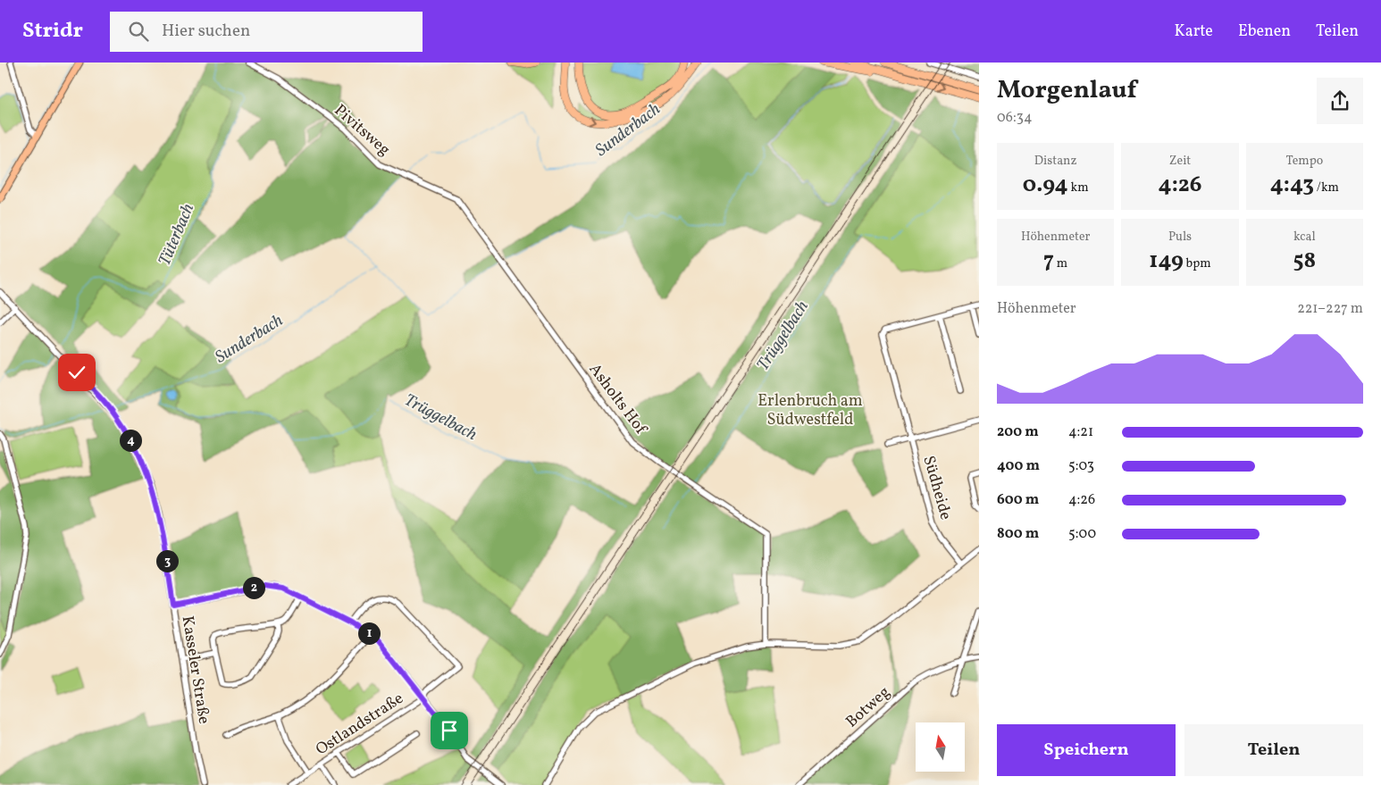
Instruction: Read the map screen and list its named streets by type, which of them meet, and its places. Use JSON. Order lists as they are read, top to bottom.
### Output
{
  "streets": {
    "street": [
      "Pivitsweg",
      "Asholts Hof",
      "Südheide",
      "Kasseler Straße",
      "Botweg",
      "Ostlandstraße"
    ]
  },
  "crossings": [
    ["Pivitsweg", "Asholts Hof"]
  ],
  "water": ["Sunderbach", "Tüterbach", "Trüggelbach"],
  "parks": ["Erlenbruch am Südwestfeld"],
  "north": "top",
  "page": {
    "header": "Stridr",
    "search": "Hier suchen",
    "nav": ["Karte", "Ebenen", "Teilen"],
    "heading": ["Morgenlauf", "06:34"],
    "stats": [
      ["Distanz", "0.94 km"],
      ["Zeit", "4:26"],
      ["Tempo", "4:43 /km"],
      ["Höhenmeter", "7 m"],
      ["Puls", "149 bpm"],
      ["kcal", "58"]
    ],
    "chart": ["Höhenmeter", "221–227 m"],
    "list": [
      {
        "name": "200 m",
        "note": "4:21"
      },
      {
        "name": "400 m",
        "note": "5:03"
      },
      {
        "name": "600 m",
        "note": "4:26"
      },
      {
        "name": "800 m",
        "note": "5:00"
      }
    ],
    "pins": [
      "4",
      "3",
      "2",
      "1"
    ],
    "buttons": ["Speichern", "Teilen"]
  }
}
